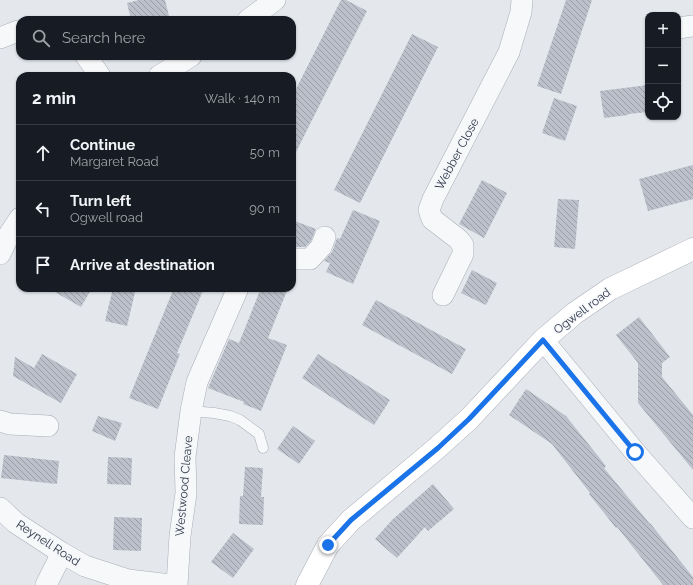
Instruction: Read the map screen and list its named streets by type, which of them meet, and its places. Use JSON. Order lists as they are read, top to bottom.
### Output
{
  "streets": {
    "street": [
      "Webber Close",
      "Ogwell road",
      "Westwood Cleave",
      "Reynell Road"
    ]
  },
  "page": {
    "map_buttons": ["+", "−"],
    "search": "Search here",
    "heading": ["2 min", "Walk · 140 m"],
    "list": [
      ["Continue", "Margaret Road", "50 m"],
      ["Turn left", "Ogwell road", "90 m"],
      "Arrive at destination"
    ]
  }
}
